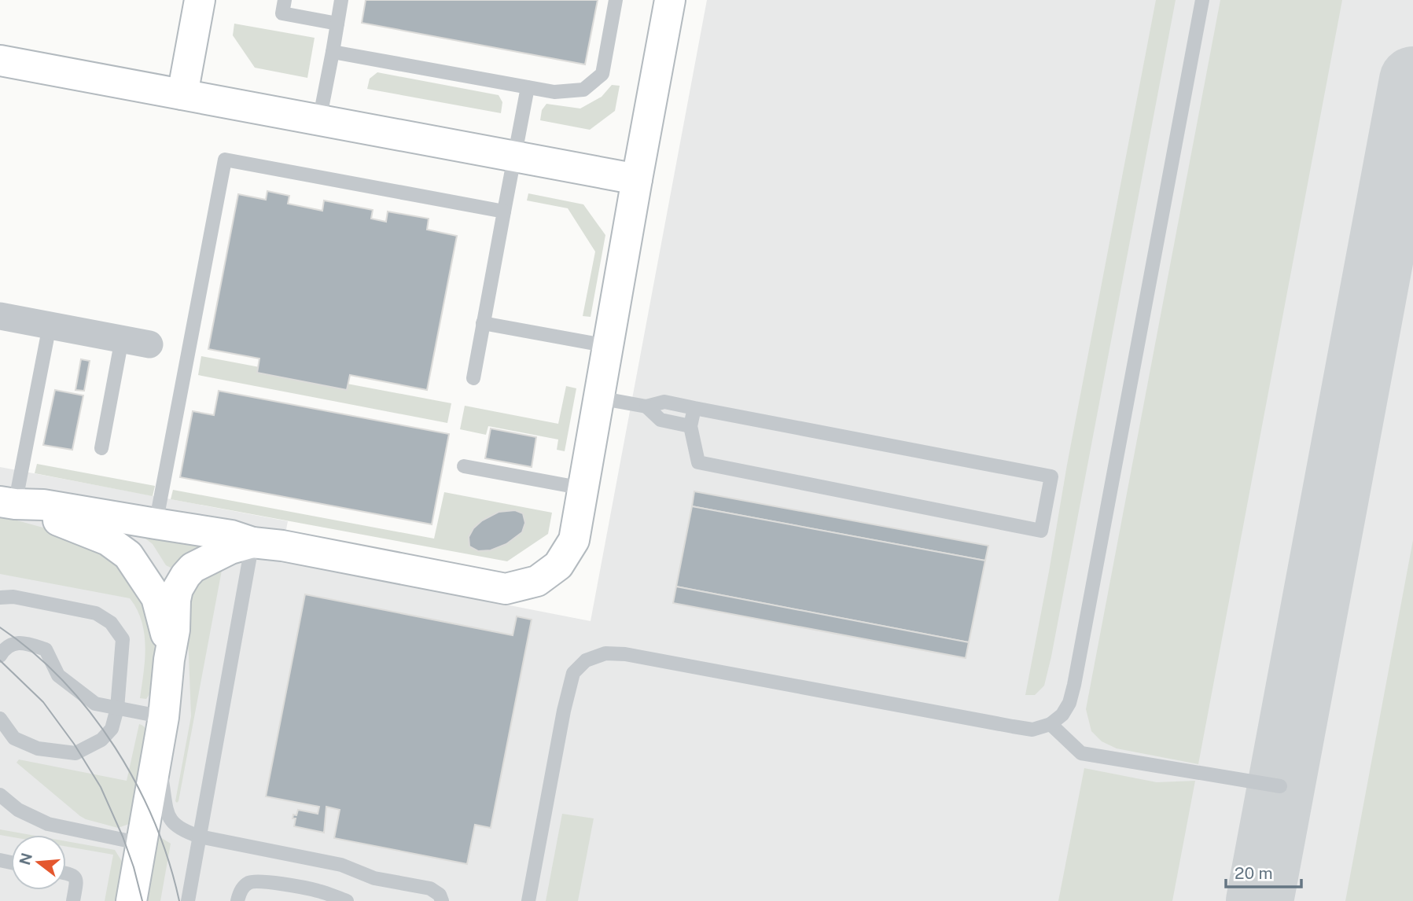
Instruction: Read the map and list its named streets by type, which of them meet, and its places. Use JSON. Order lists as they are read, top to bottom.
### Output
{
  "scale_bar": "20 m",
  "north": "left"
}
